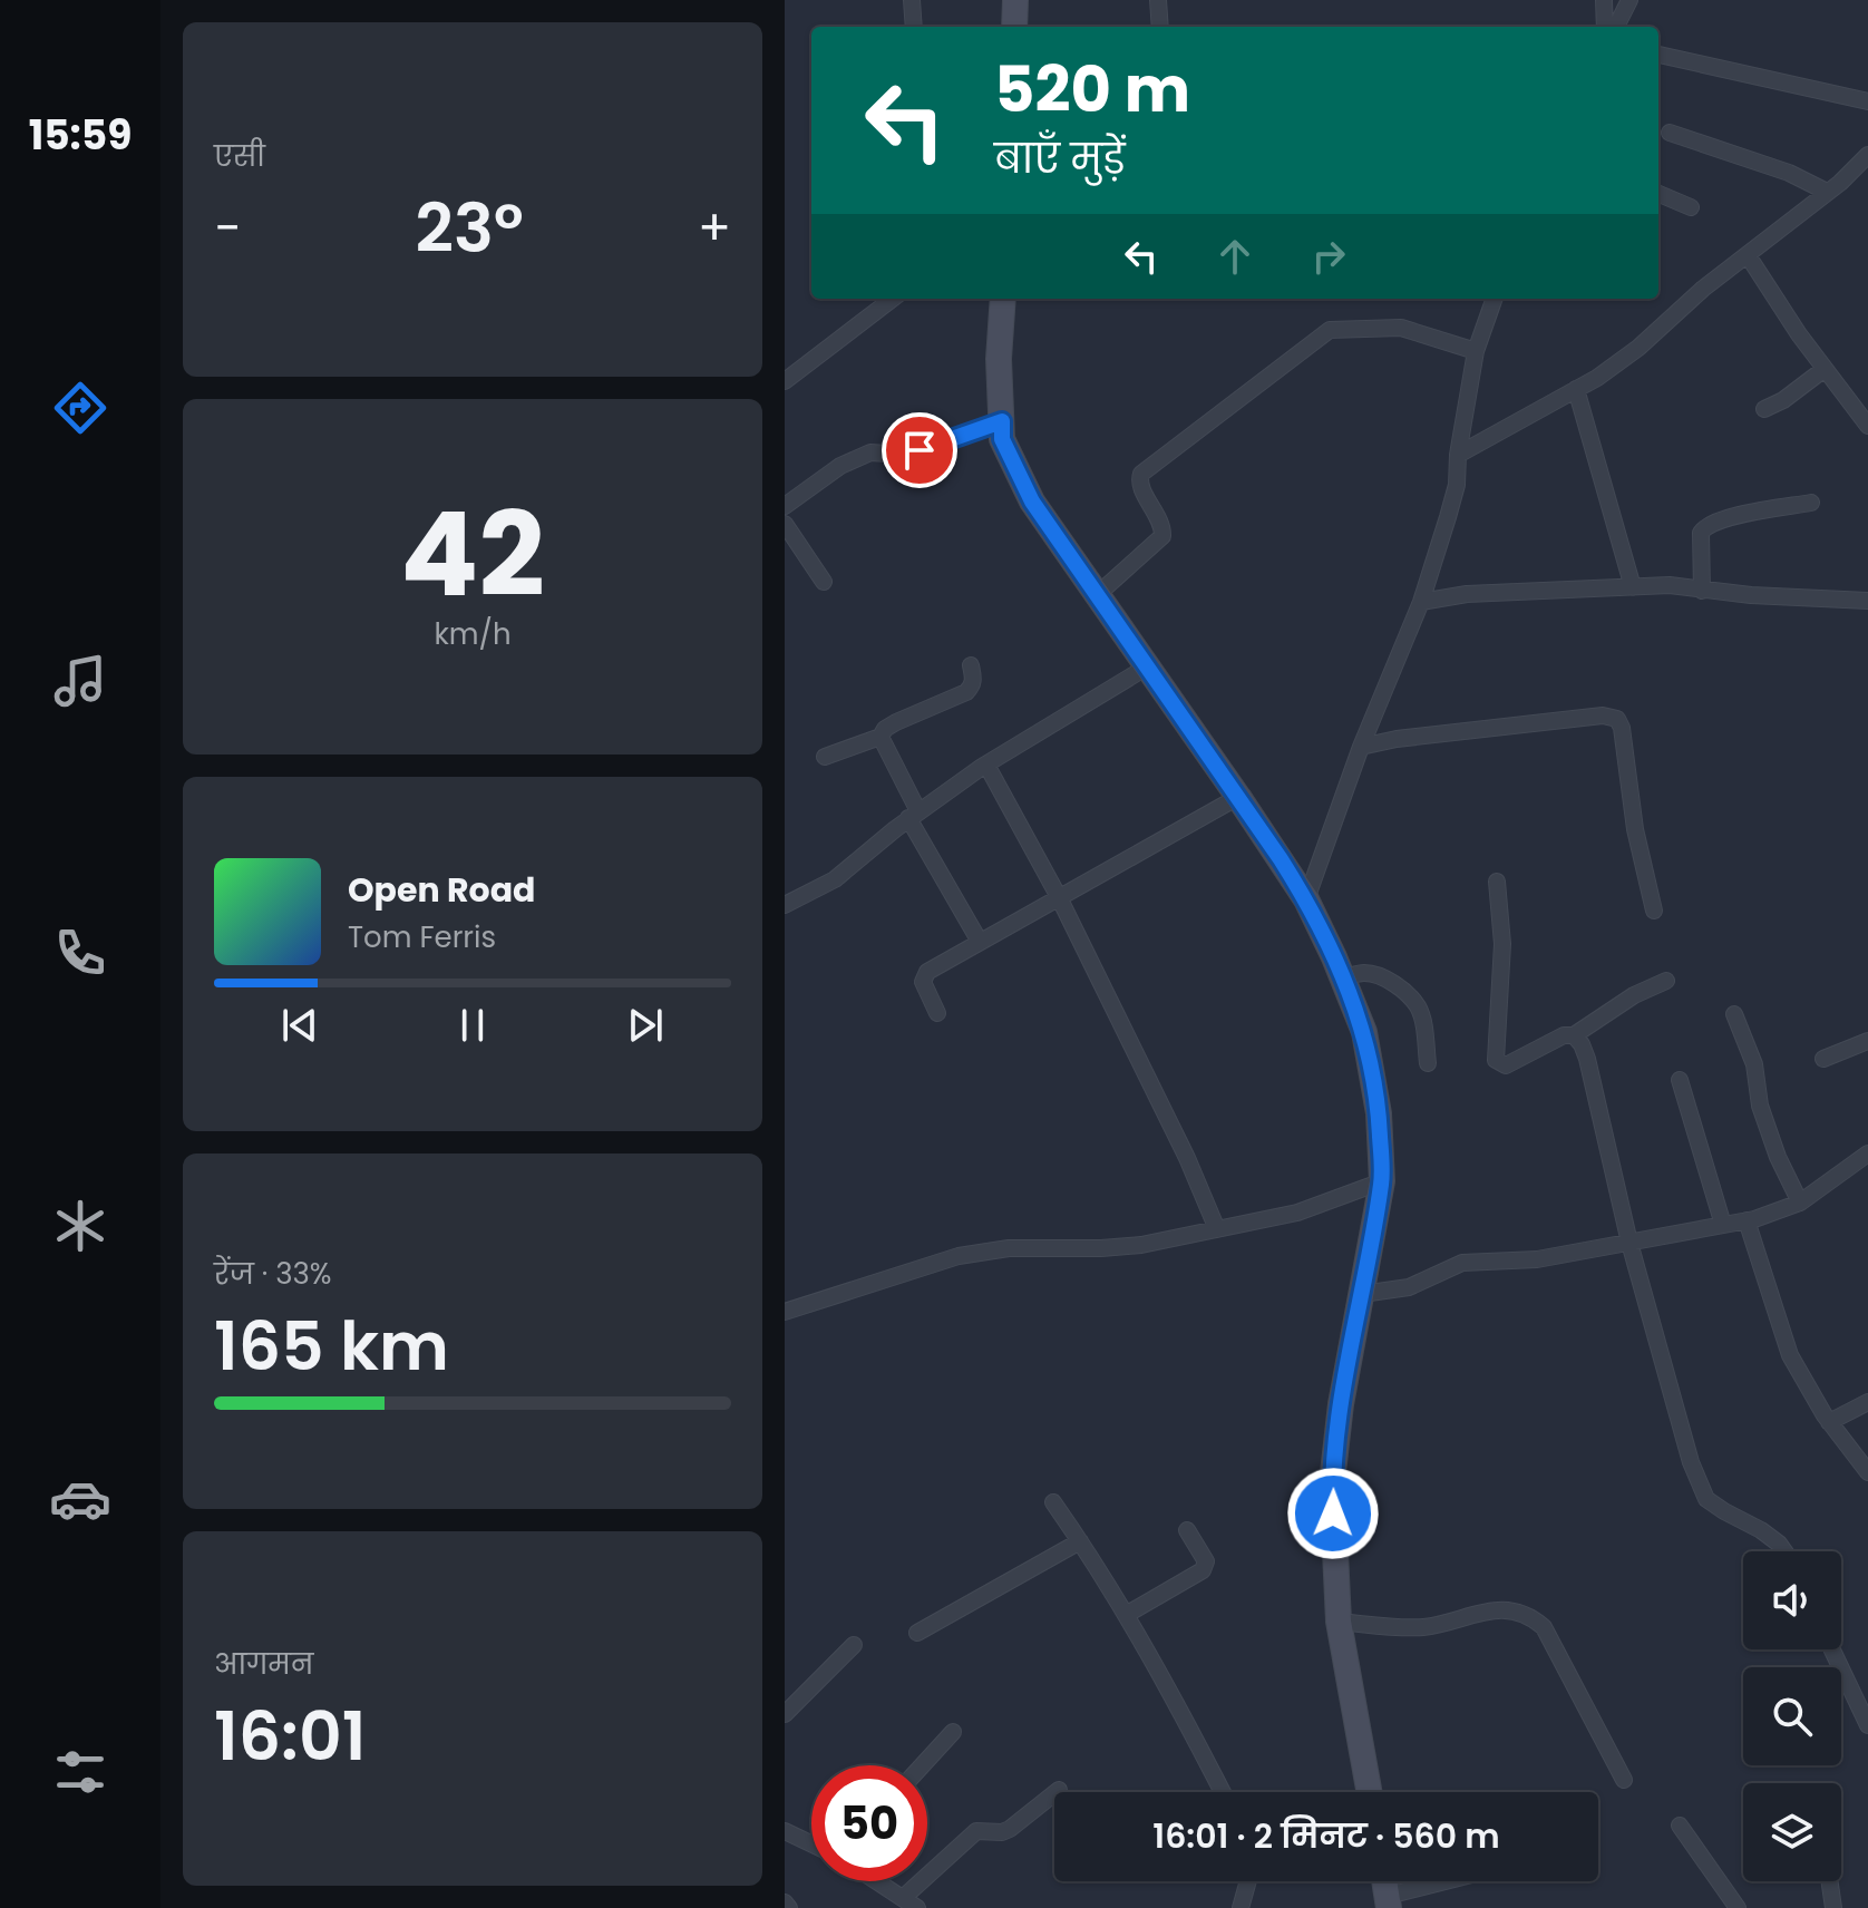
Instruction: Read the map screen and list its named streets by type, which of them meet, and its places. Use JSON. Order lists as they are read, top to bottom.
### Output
{
  "page": {
    "tabs": "15:59",
    "tile": [
      "एसी",
      ["42", "km/h"],
      ["रेंज · 33%", "165 km"],
      ["आगमन", "16:01"]
    ],
    "turn": ["520 m", "बाएँ मुड़ें"],
    "heat": ["−", "23°", "+"],
    "song": ["Open Road", "Tom Ferris"],
    "limit": "50",
    "trip": "16:01 · 2 मिनट · 560 m"
  }
}
